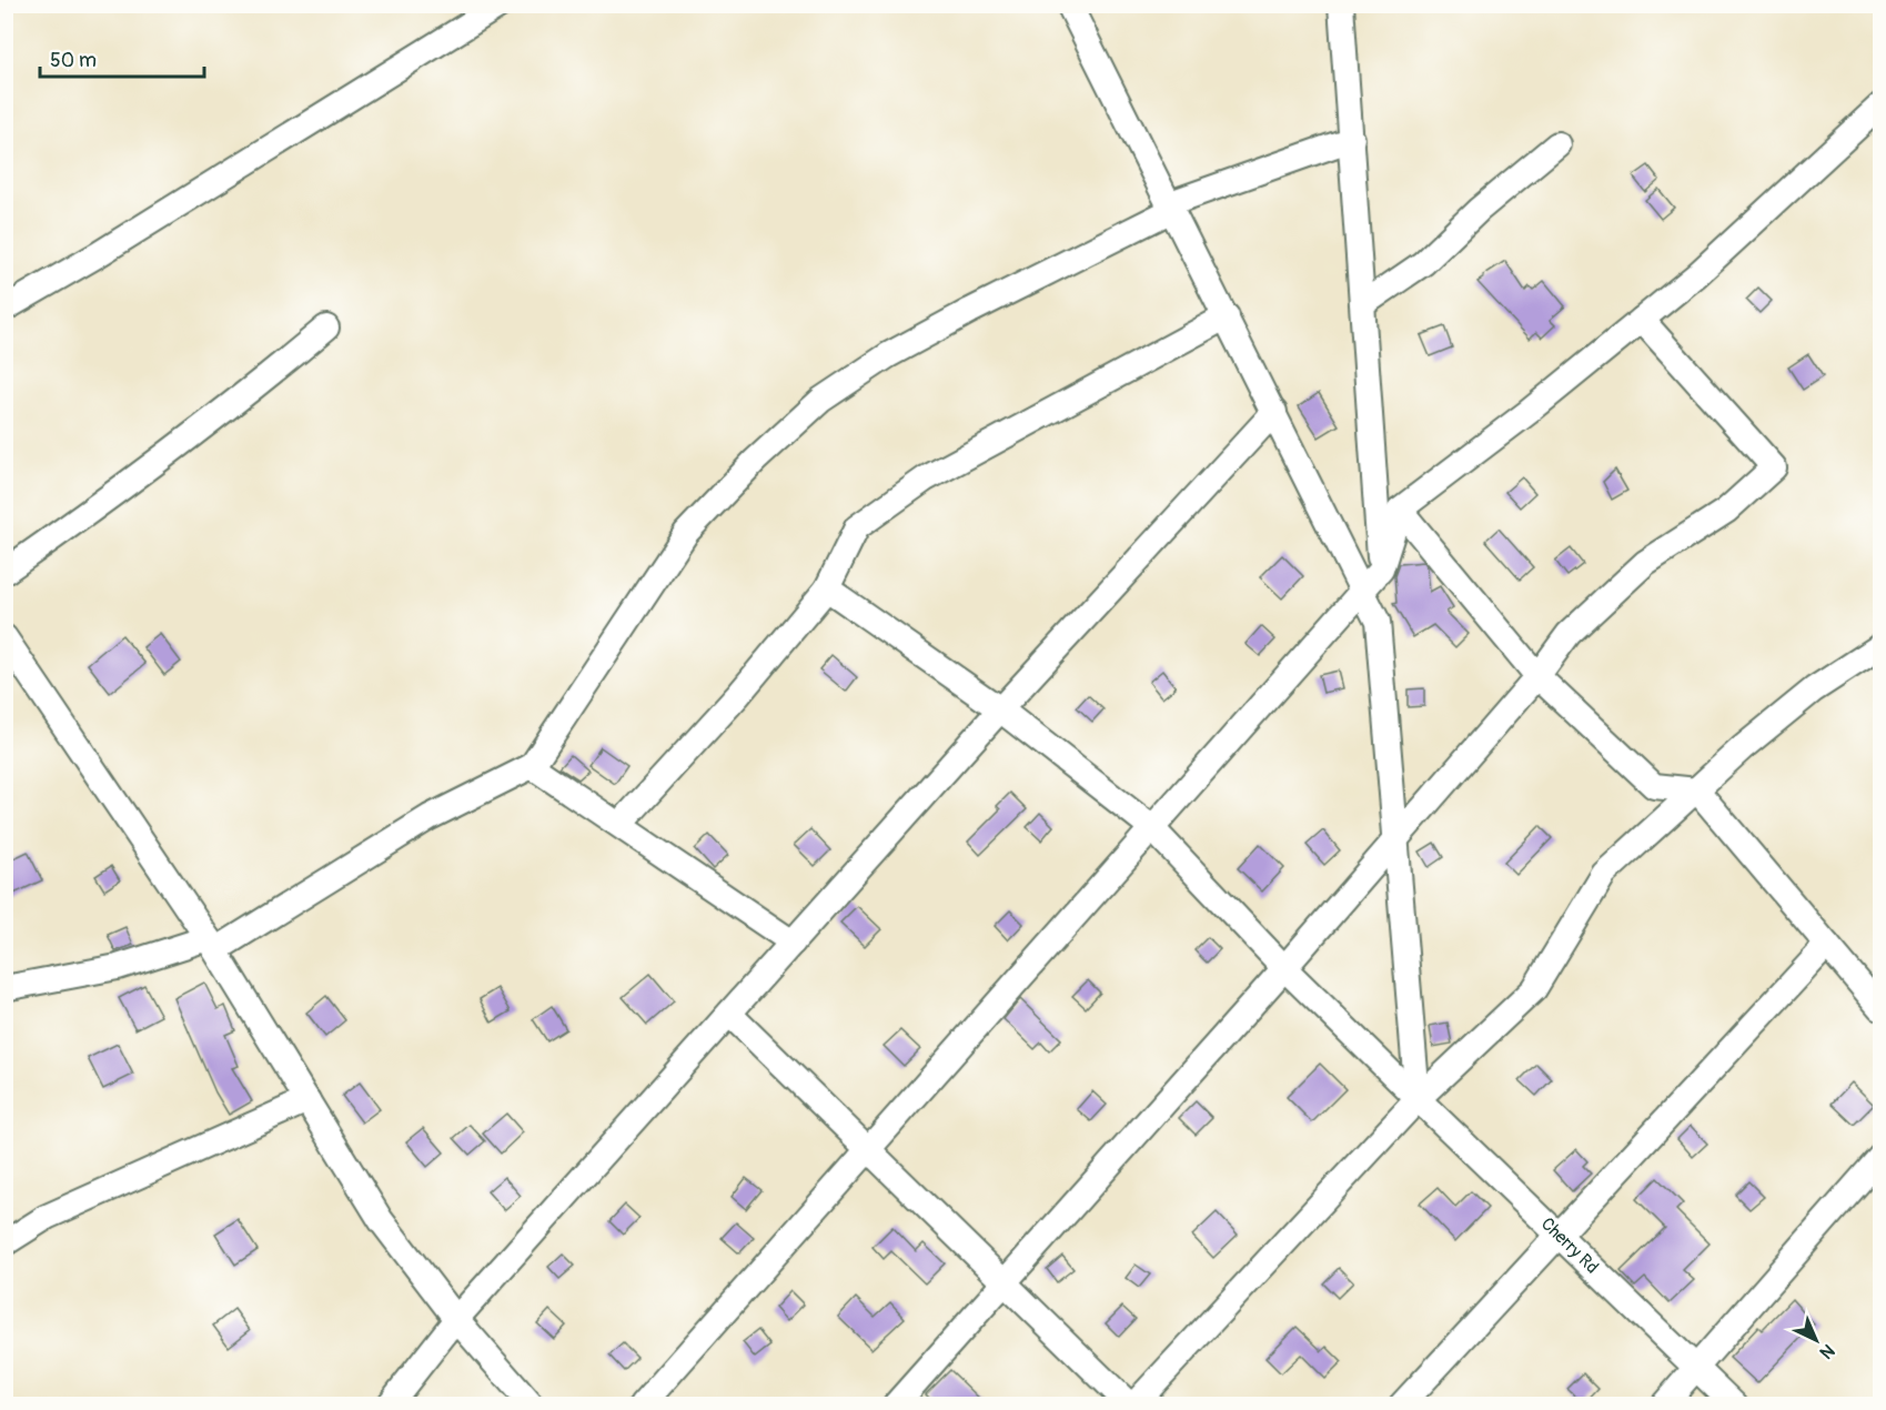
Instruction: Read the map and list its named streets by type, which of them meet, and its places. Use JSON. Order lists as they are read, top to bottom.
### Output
{
  "streets": {
    "street": ["Cherry Rd"]
  },
  "scale_bar": "50 m",
  "north": "bottom right"
}
